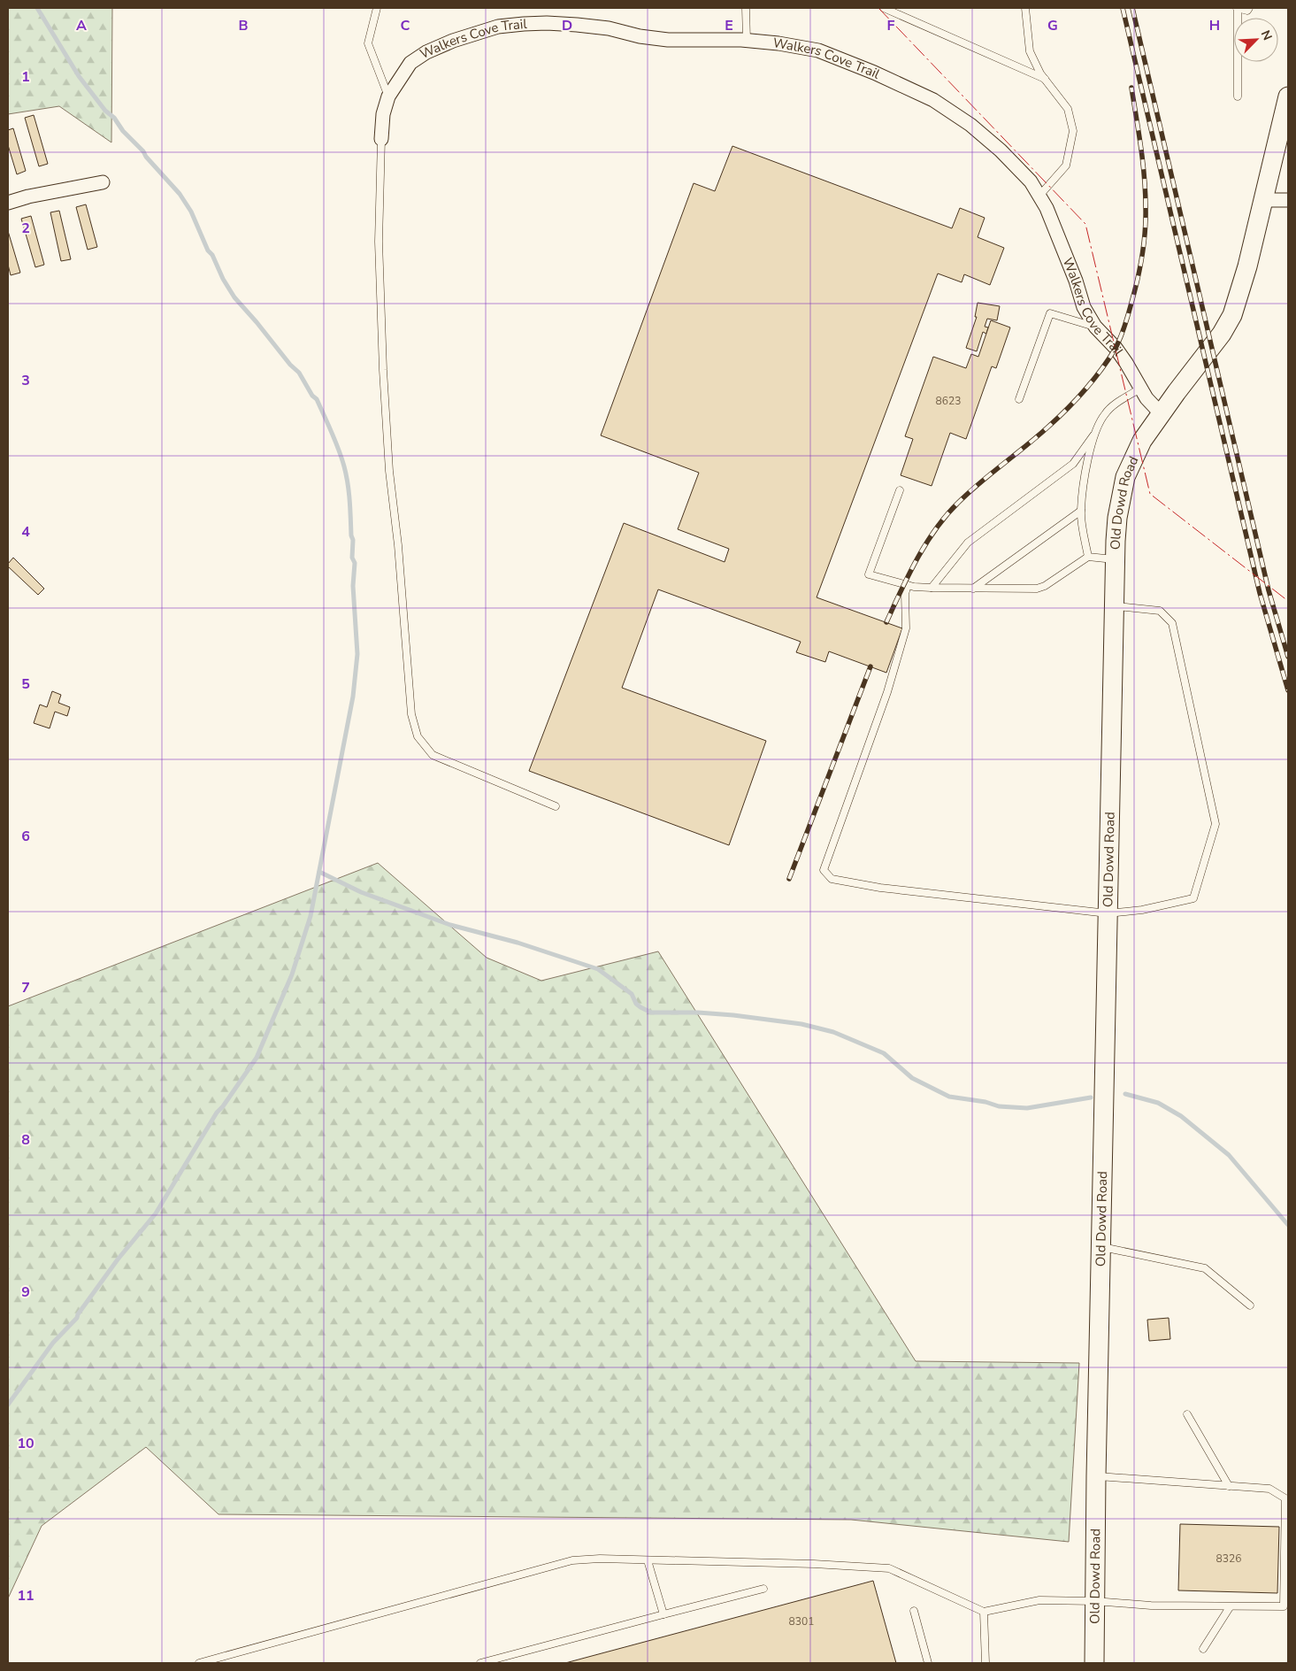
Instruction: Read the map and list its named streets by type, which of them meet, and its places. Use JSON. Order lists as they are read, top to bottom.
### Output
{
  "streets": {
    "street": ["Walkers Cove Trail", "Old Dowd Road"]
  },
  "crossings": [
    ["Walkers Cove Trail", "Old Dowd Road"]
  ],
  "house_numbers": ["8623", "8326", "8301"],
  "north": "top right",
  "grid": {
    "columns": [
      "A",
      "B",
      "C",
      "D",
      "E",
      "F",
      "G",
      "H"
    ],
    "rows": [
      "1",
      "2",
      "3",
      "4",
      "5",
      "6",
      "7",
      "8",
      "9",
      "10",
      "11"
    ]
  }
}
